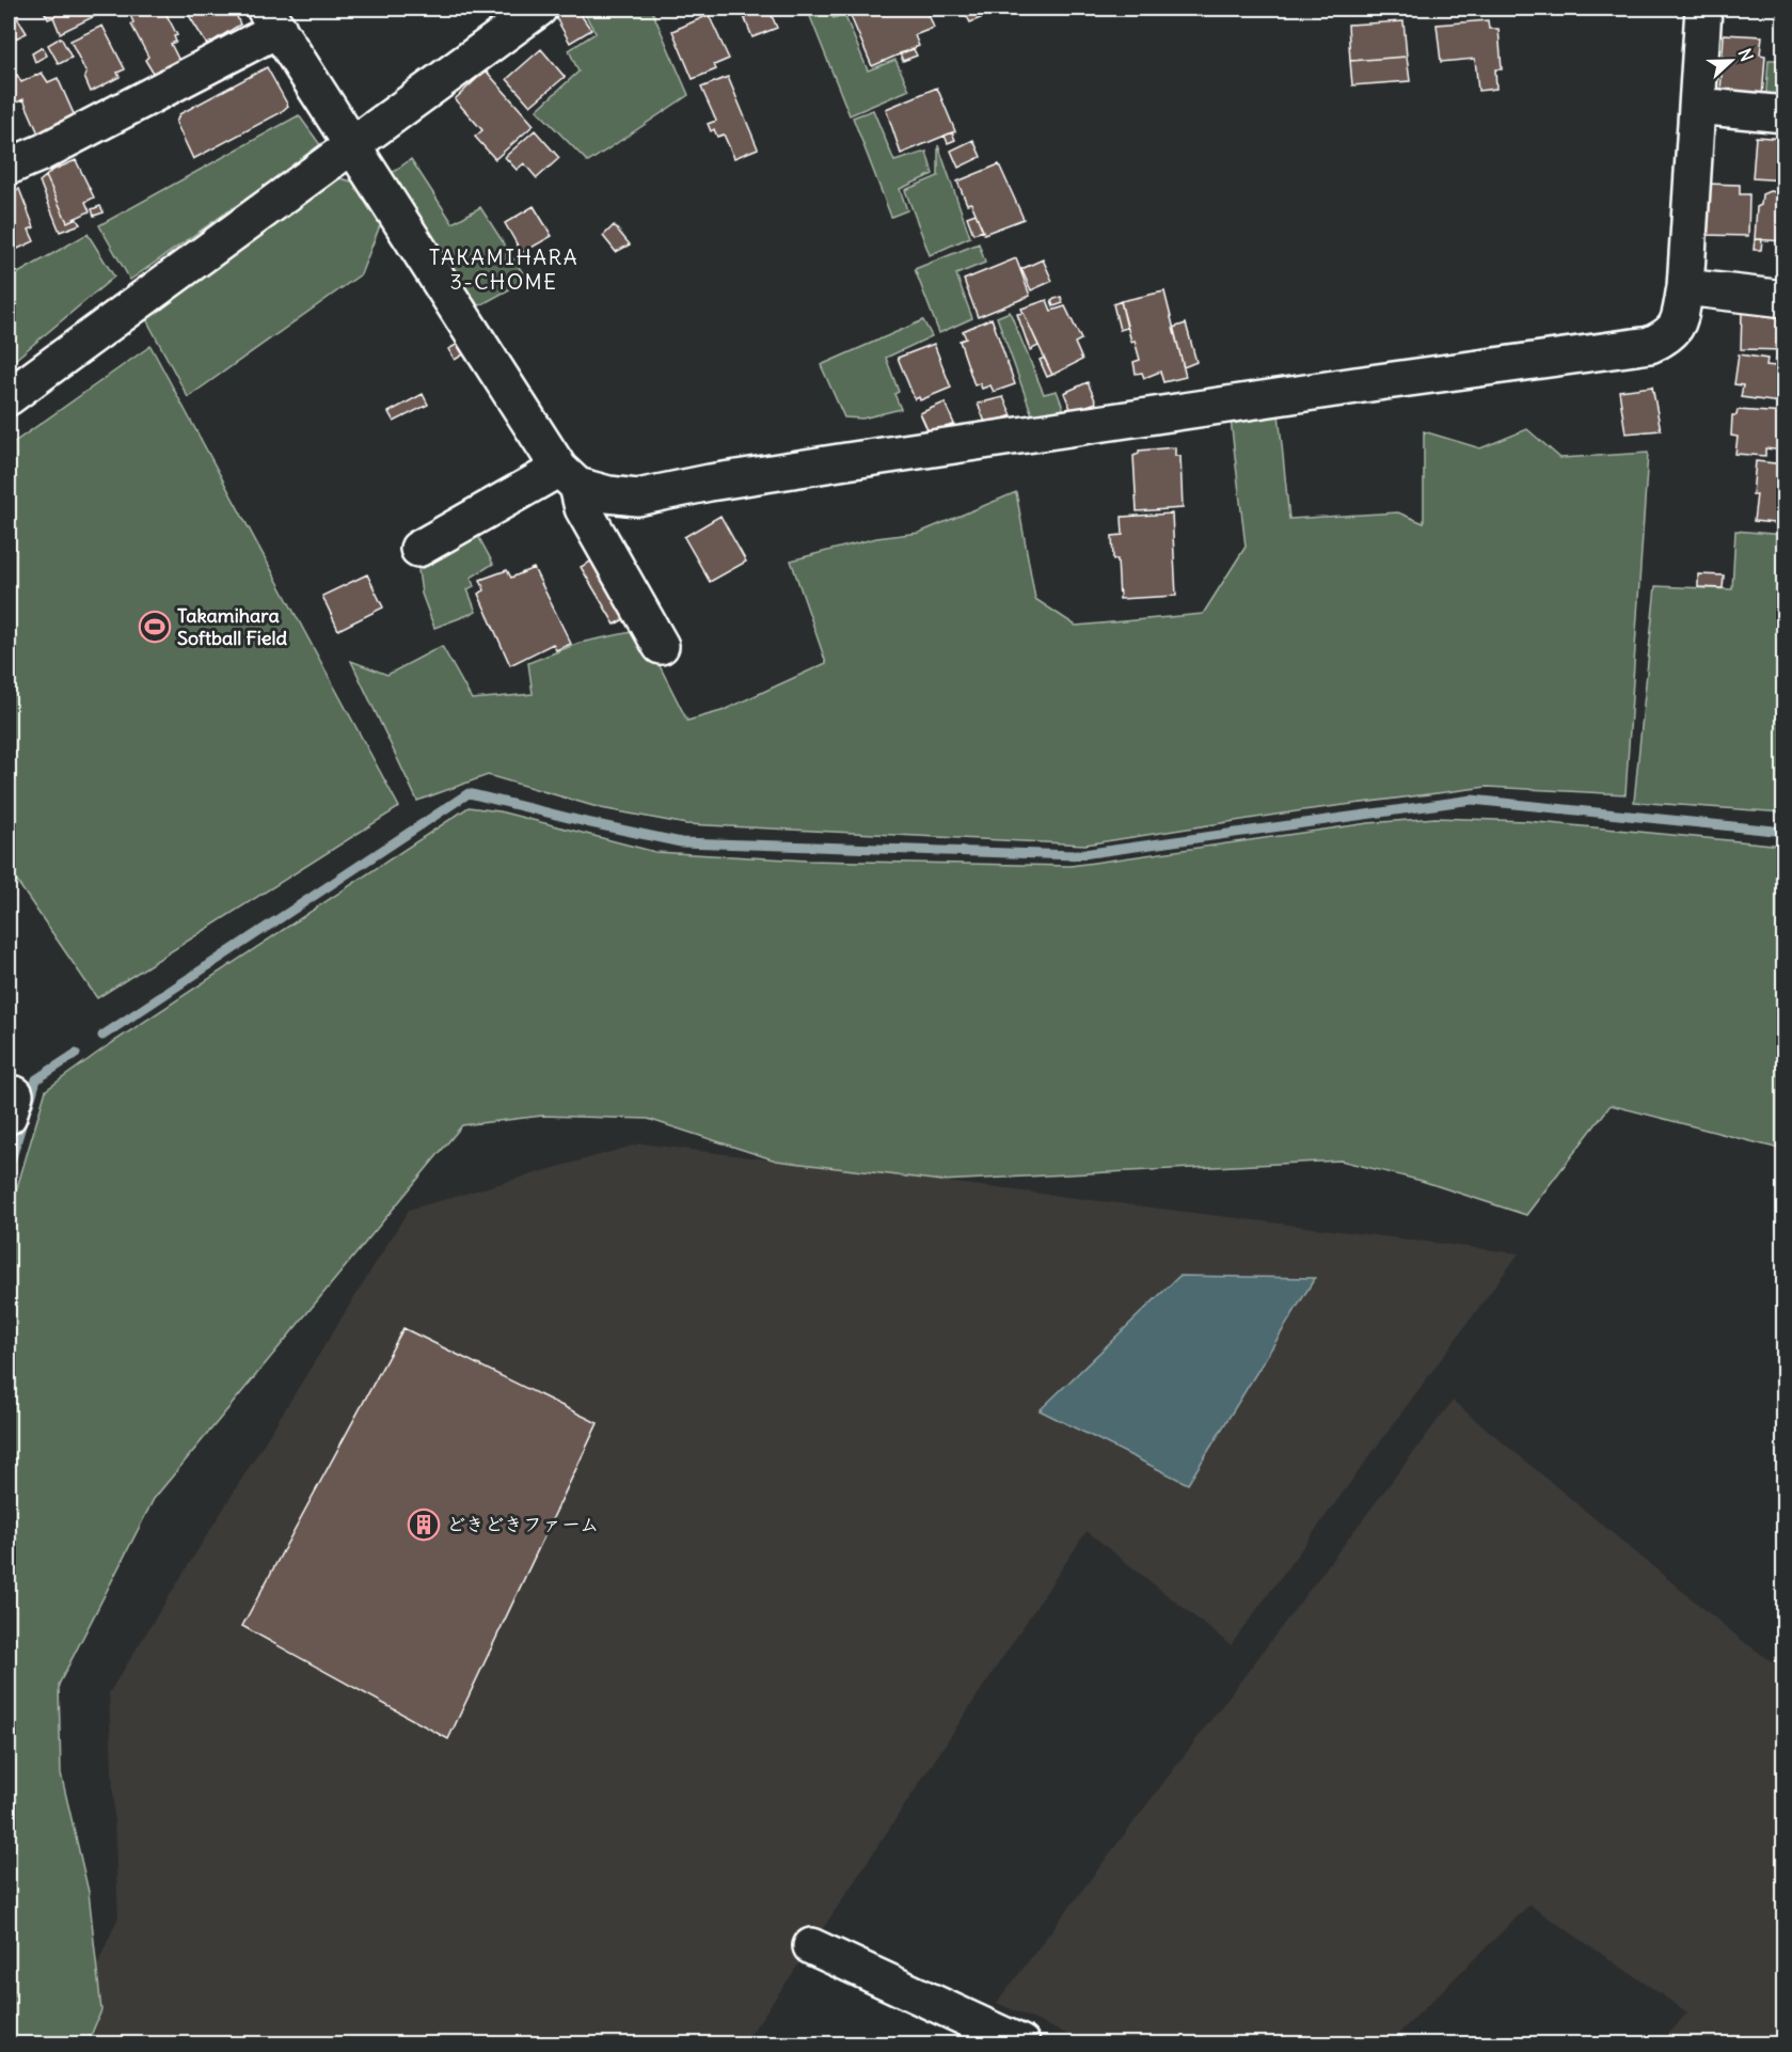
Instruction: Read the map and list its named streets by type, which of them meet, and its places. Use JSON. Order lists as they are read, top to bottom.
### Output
{
  "districts": ["TAKAMIHARA 3-CHOME"],
  "places": {
    "sports": ["Takamihara Softball Field"],
    "building": ["どきどきファーム"]
  },
  "north": "right"
}
